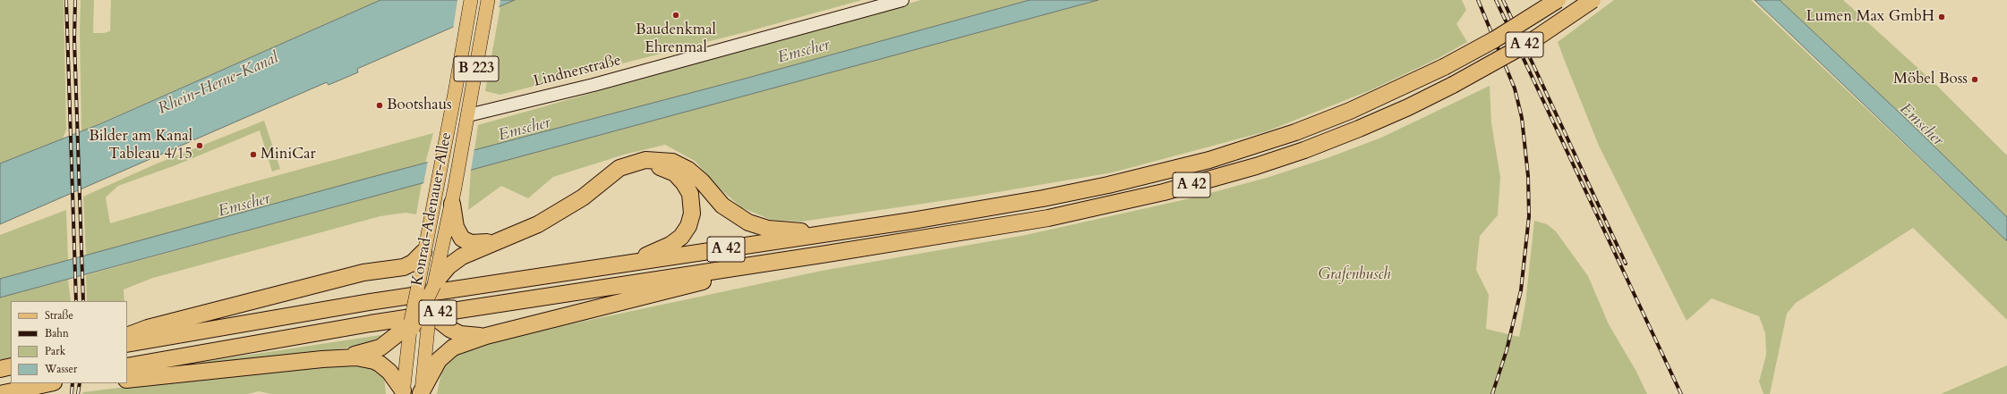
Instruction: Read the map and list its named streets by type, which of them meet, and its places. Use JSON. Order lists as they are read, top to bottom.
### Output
{
  "streets": {
    "highway": ["A 42"],
    "main road": ["B 223", "Konrad-Adenauer-Allee"],
    "street": ["Lindnerstraße"]
  },
  "crossings": [
    ["Lindnerstraße", "Konrad-Adenauer-Allee"]
  ],
  "water": ["Emscher", "Rhein-Herne-Kanal"],
  "parks": ["Grafenbusch"],
  "places": [
    "Baudenkmal Ehrenmal",
    "Lumen Max GmbH",
    "Möbel Boss",
    "Bootshaus",
    "Bilder am Kanal Tableau 4/15",
    "MiniCar"
  ],
  "legend": [
    "Straße",
    "Bahn",
    "Park",
    "Wasser"
  ]
}
